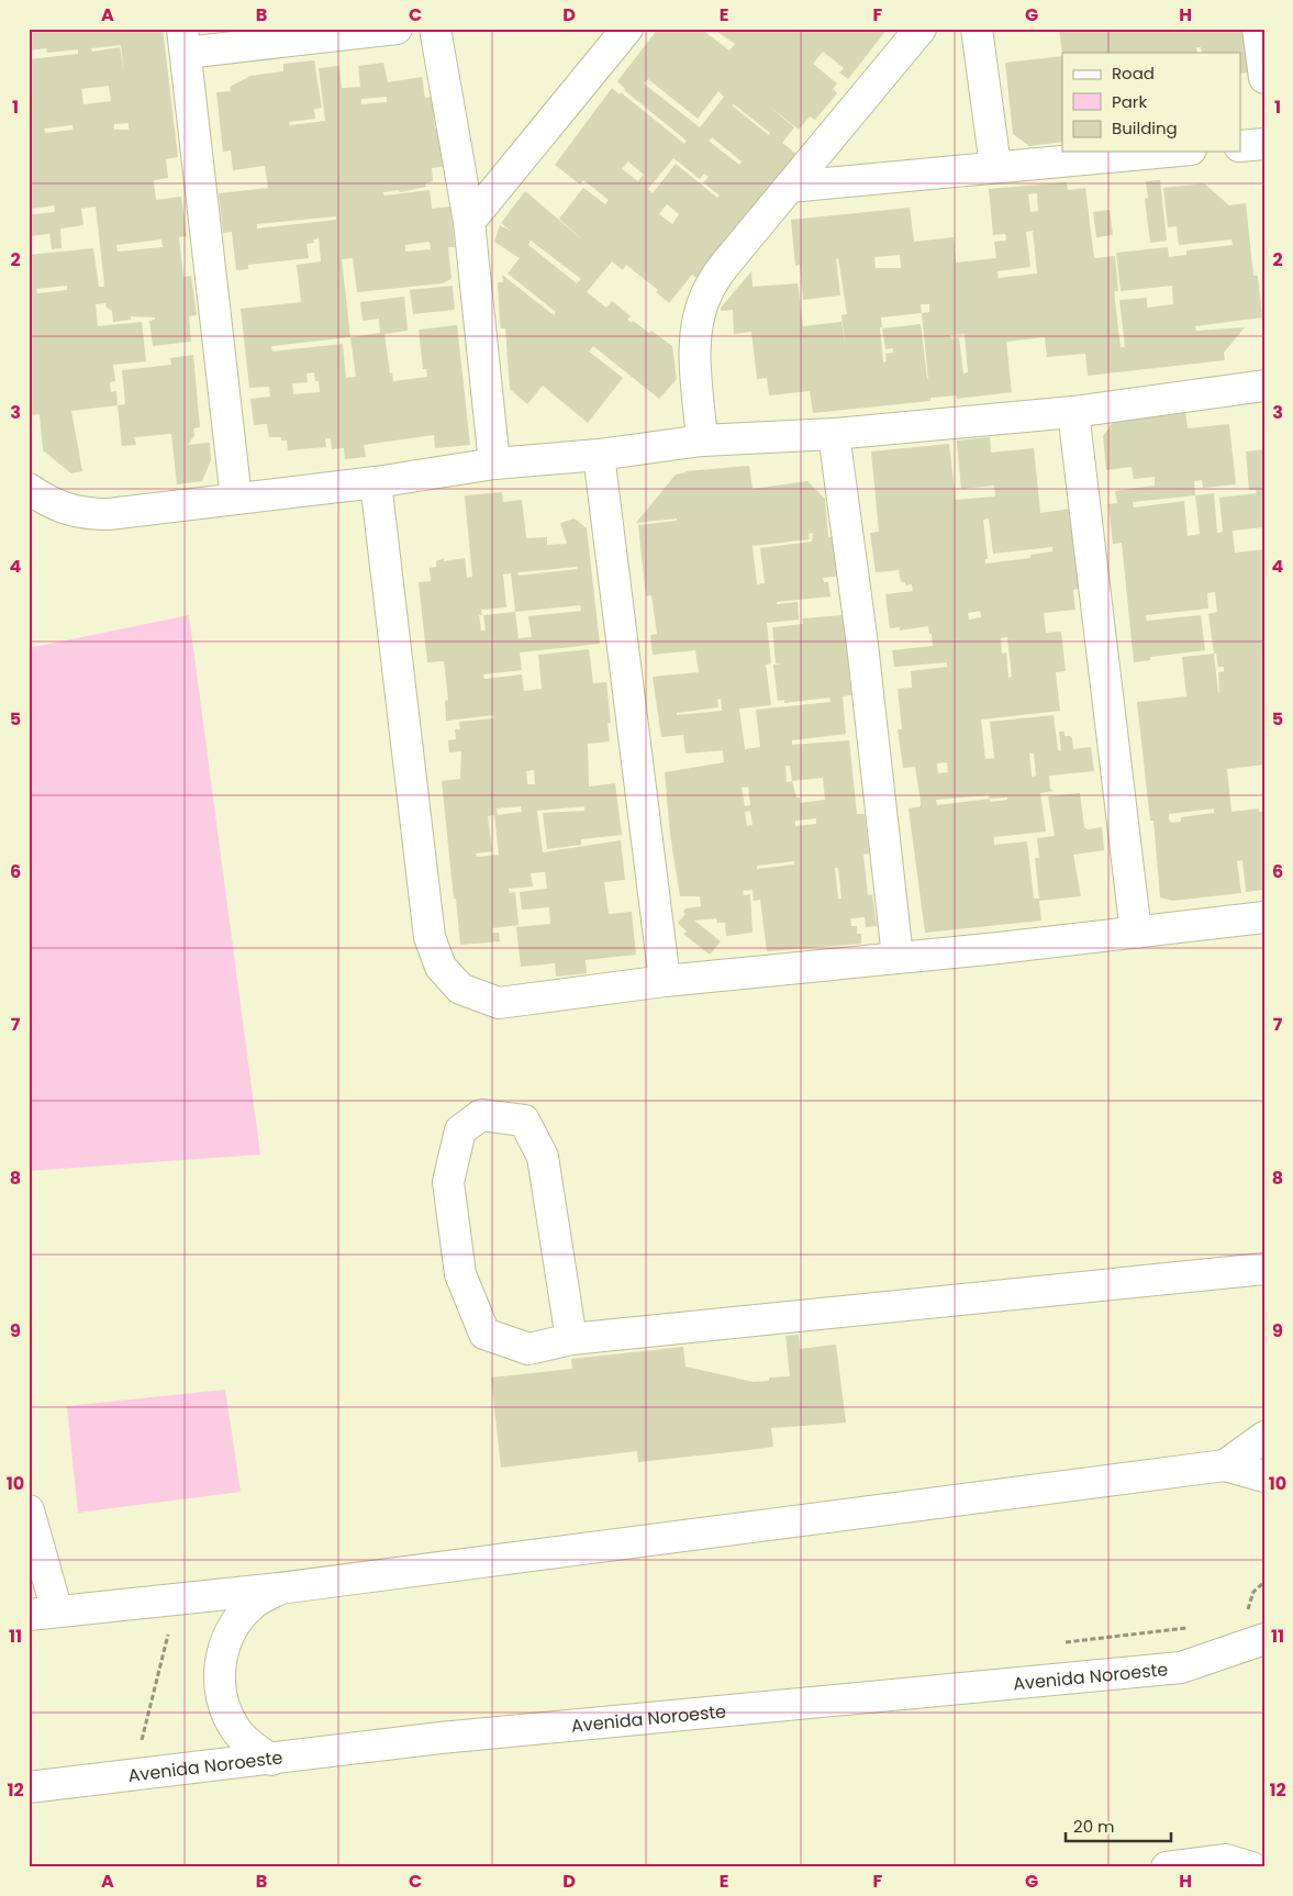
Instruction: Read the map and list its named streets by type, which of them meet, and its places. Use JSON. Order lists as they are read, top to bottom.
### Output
{
  "streets": {
    "street": ["Avenida Noroeste"]
  },
  "legend": ["Road", "Park", "Building"],
  "scale_bar": "20 m",
  "grid": {
    "columns": [
      "A",
      "B",
      "C",
      "D",
      "E",
      "F",
      "G",
      "H"
    ],
    "rows": [
      "1",
      "2",
      "3",
      "4",
      "5",
      "6",
      "7",
      "8",
      "9",
      "10",
      "11",
      "12"
    ]
  }
}
